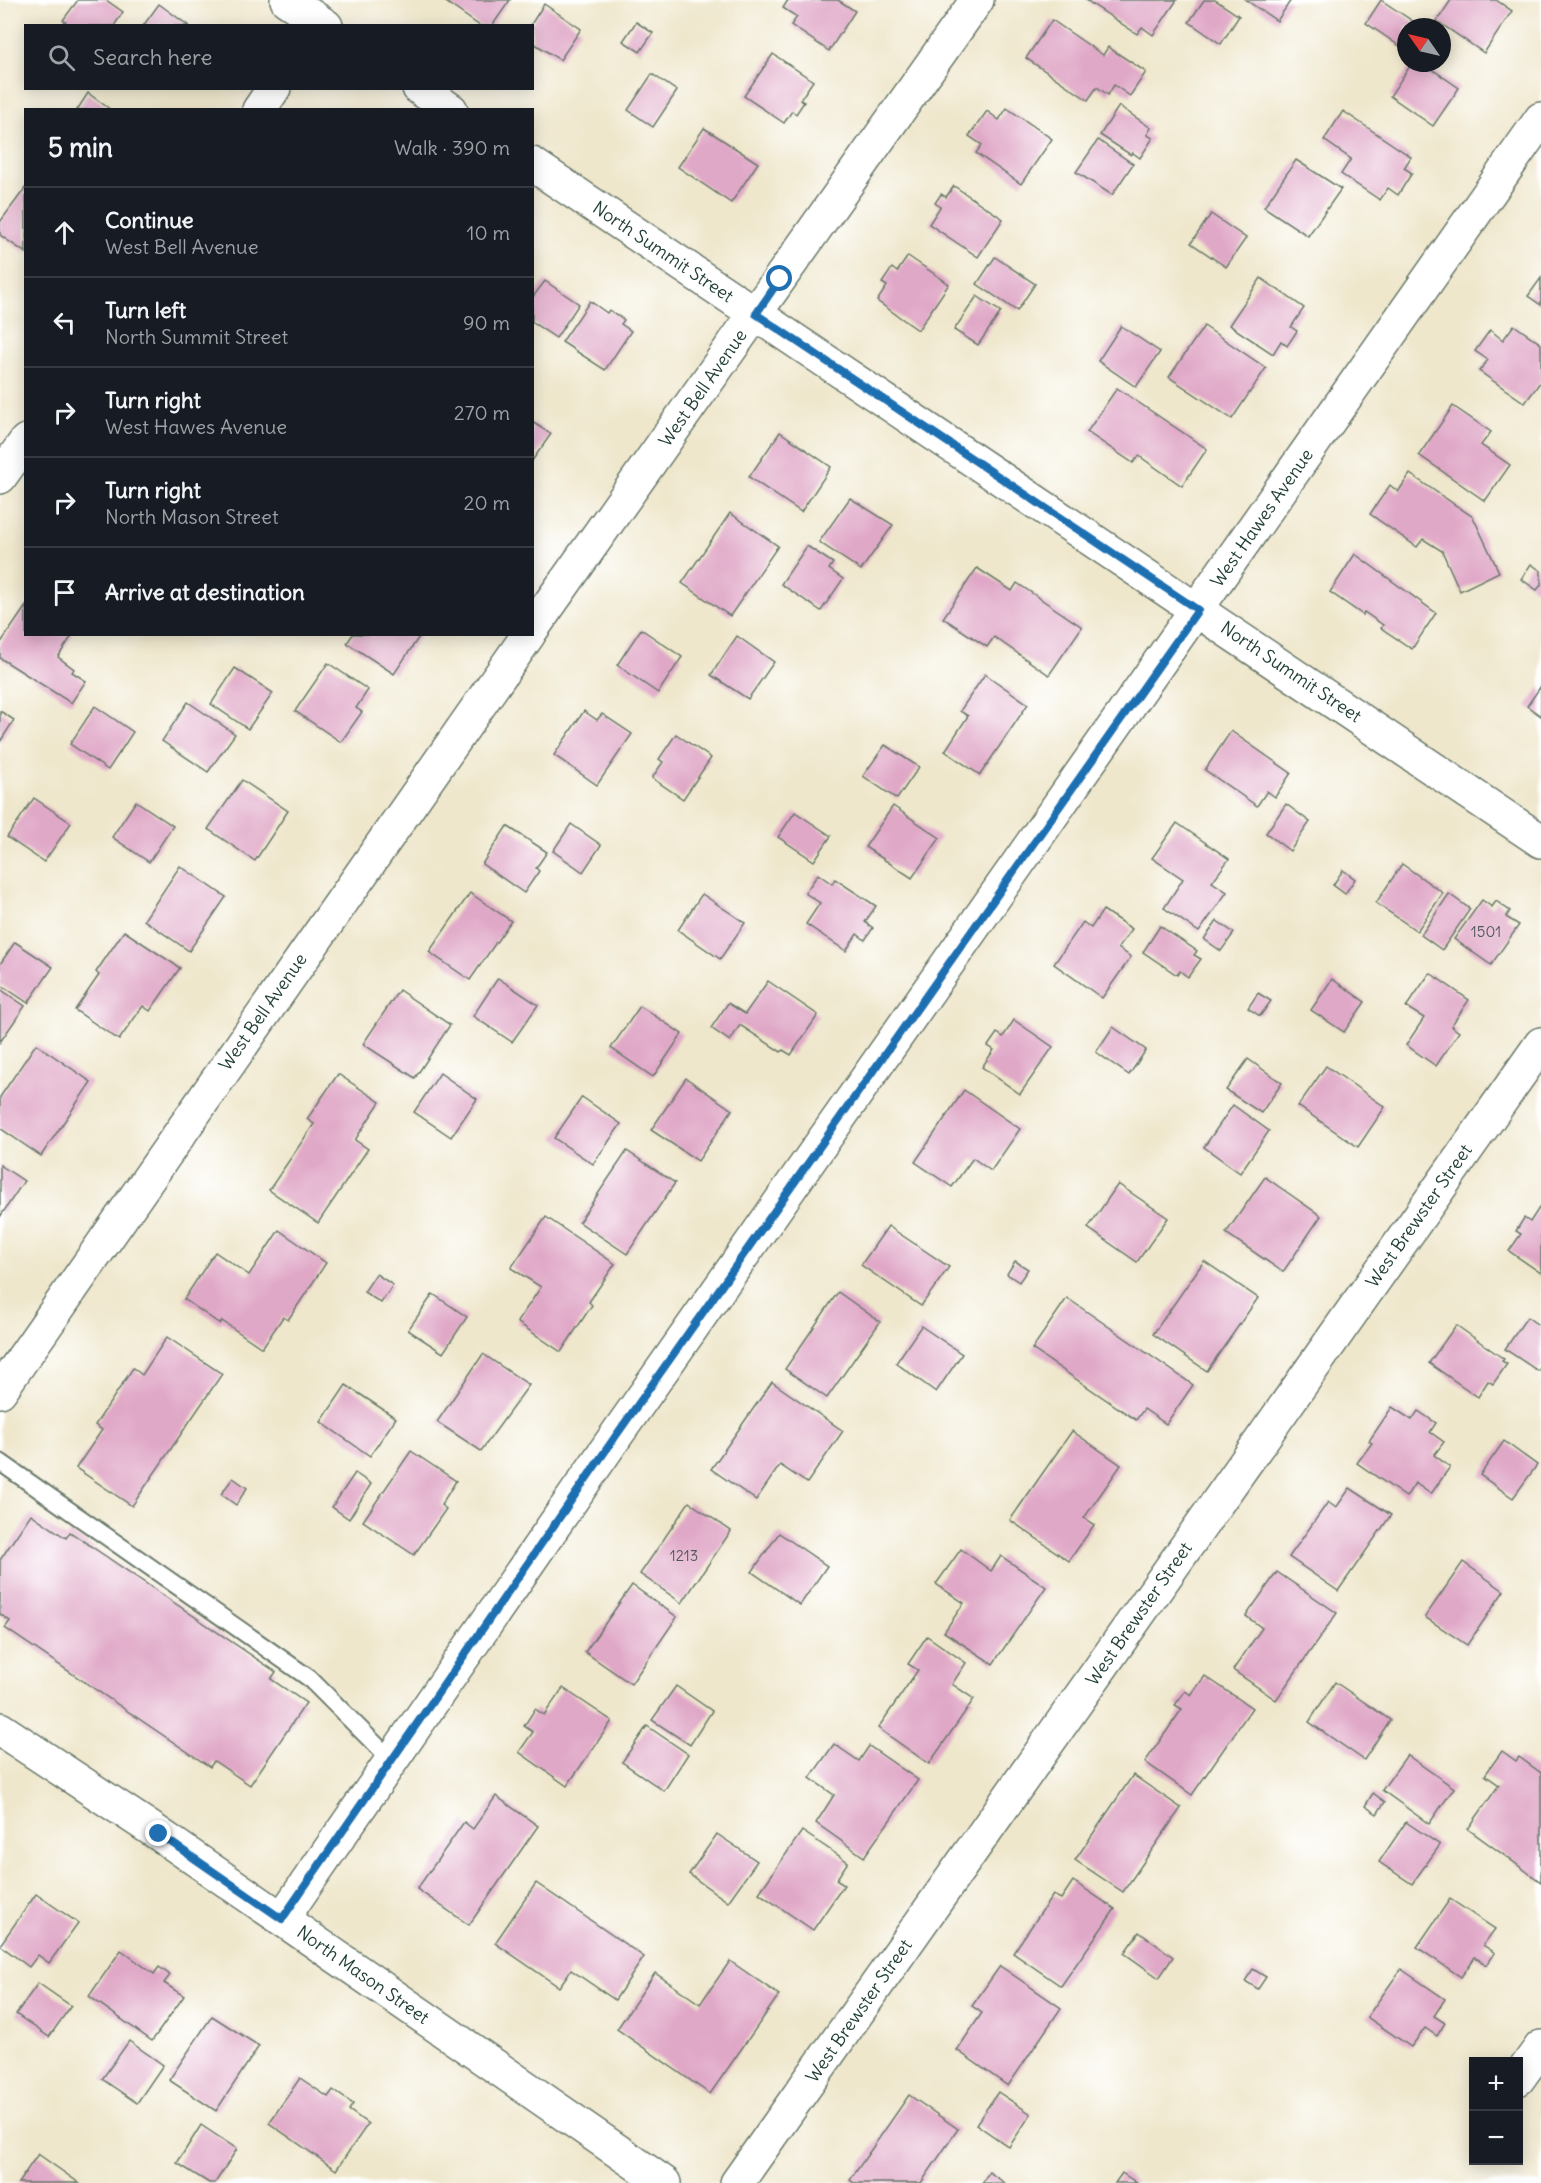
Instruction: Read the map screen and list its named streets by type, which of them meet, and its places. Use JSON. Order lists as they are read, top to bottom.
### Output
{
  "streets": {
    "street": [
      "North Summit Street",
      "West Bell Avenue",
      "West Hawes Avenue",
      "West Brewster Street",
      "North Mason Street"
    ]
  },
  "crossings": [
    ["North Summit Street", "West Bell Avenue"],
    ["North Summit Street", "West Hawes Avenue"],
    ["West Hawes Avenue", "North Mason Street"]
  ],
  "house_numbers": ["1501", "1213"],
  "north": "top left",
  "page": {
    "search": "Search here",
    "heading": ["5 min", "Walk · 390 m"],
    "list": [
      ["Continue", "West Bell Avenue", "10 m"],
      ["Turn left", "North Summit Street", "90 m"],
      ["Turn right", "West Hawes Avenue", "270 m"],
      ["Turn right", "North Mason Street", "20 m"],
      "Arrive at destination"
    ],
    "map_buttons": ["+", "−"]
  }
}
